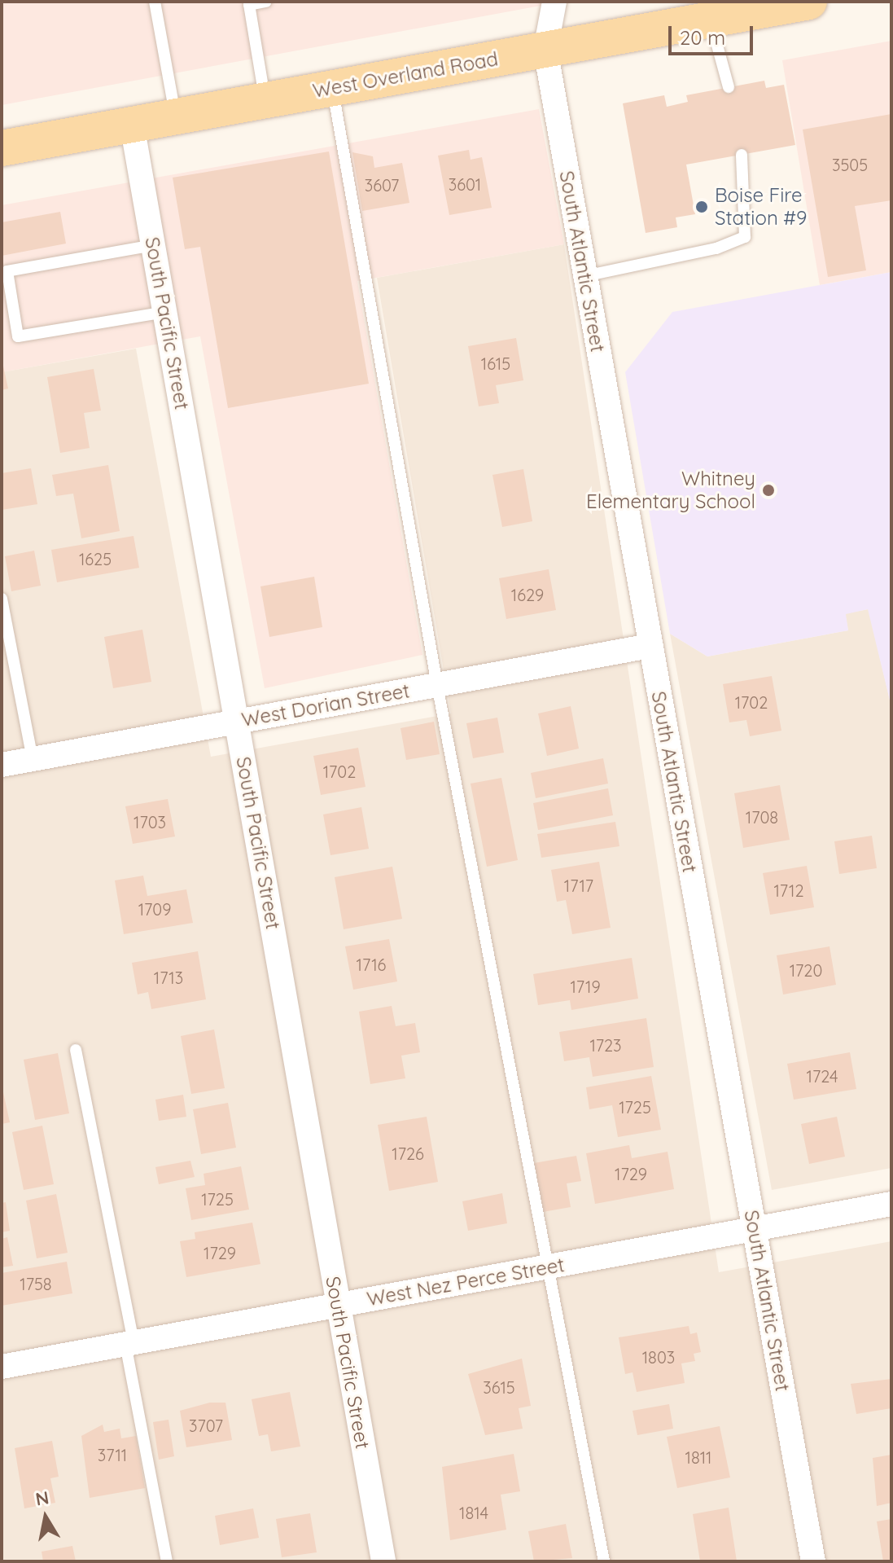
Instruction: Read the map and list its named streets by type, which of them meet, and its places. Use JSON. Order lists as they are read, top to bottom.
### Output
{
  "streets": {
    "main road": ["West Overland Road"],
    "street": [
      "South Atlantic Street",
      "South Pacific Street",
      "West Dorian Street",
      "West Nez Perce Street"
    ]
  },
  "crossings": [
    ["West Overland Road", "South Atlantic Street"],
    ["West Overland Road", "South Pacific Street"],
    ["South Atlantic Street", "West Dorian Street"],
    ["South Atlantic Street", "West Nez Perce Street"],
    ["South Pacific Street", "West Dorian Street"],
    ["South Pacific Street", "West Nez Perce Street"]
  ],
  "places": ["Boise Fire Station #9", "Whitney Elementary School"],
  "house_numbers": [
    "3505",
    "3601",
    "3607",
    "1615",
    "1625",
    "1629",
    "1702",
    "1702",
    "1708",
    "1703",
    "1717",
    "1712",
    "1709",
    "1716",
    "1720",
    "1713",
    "1719",
    "1723",
    "1724",
    "1725",
    "1726",
    "1729",
    "1725",
    "1729",
    "1758",
    "1803",
    "3615",
    "3707",
    "3711",
    "1811",
    "1814"
  ],
  "scale_bar": "20 m",
  "north": "top"
}
